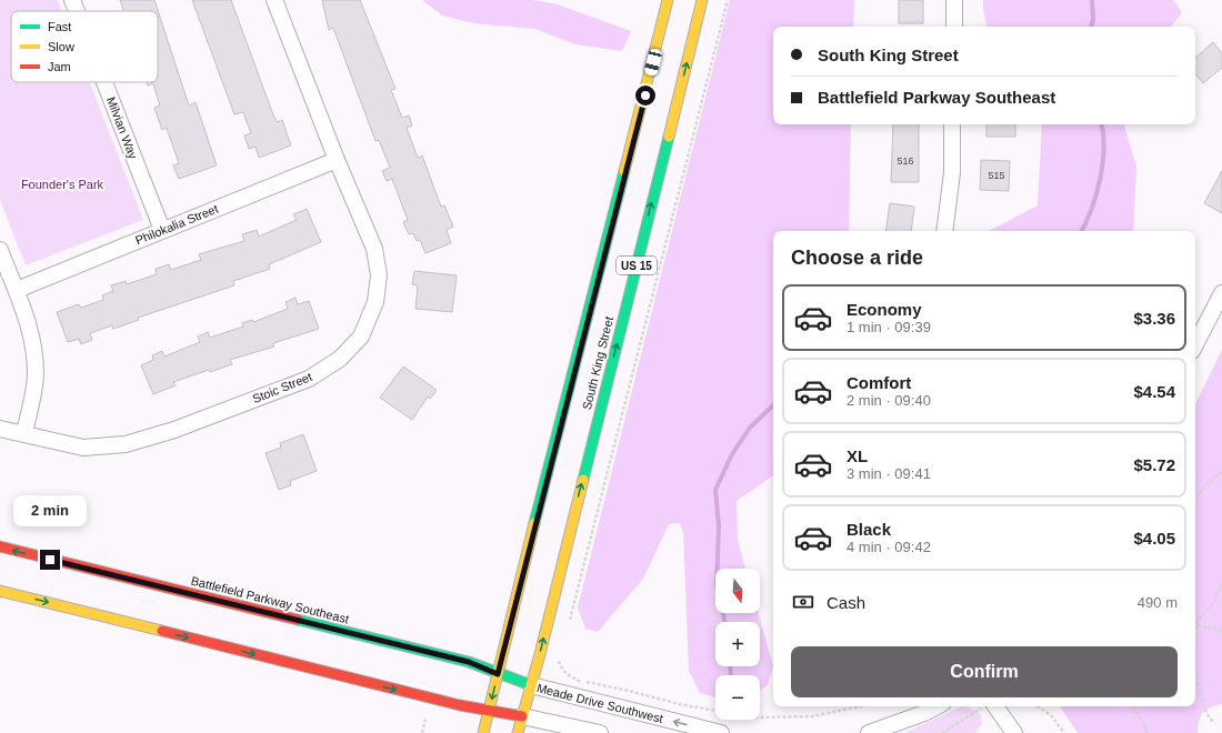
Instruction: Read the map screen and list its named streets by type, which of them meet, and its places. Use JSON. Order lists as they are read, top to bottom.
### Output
{
  "streets": {
    "main road": ["US 15", "South King Street", "Battlefield Parkway Southeast"],
    "street": [
      "Milvian Way",
      "Philokalia Street",
      "Stoic Street",
      "Meade Drive Southwest"
    ]
  },
  "crossings": [
    ["Milvian Way", "Philokalia Street"],
    ["Philokalia Street", "Stoic Street"],
    ["South King Street", "Battlefield Parkway Southeast"],
    ["South King Street", "Meade Drive Southwest"],
    ["Battlefield Parkway Southeast", "Meade Drive Southwest"]
  ],
  "parks": ["Founder's Park"],
  "house_numbers": ["516", "515"],
  "legend": ["Fast", "Slow", "Jam"],
  "north": "bottom",
  "page": {
    "banner": ["South King Street", "Battlefield Parkway Southeast"],
    "heading": "Choose a ride",
    "list": [
      {
        "name": "Economy",
        "note": "1 min · 09:39",
        "value": "$3.36"
      },
      {
        "name": "Comfort",
        "note": "2 min · 09:40",
        "value": "$4.54"
      },
      {
        "name": "XL",
        "note": "3 min · 09:41",
        "value": "$5.72"
      },
      {
        "name": "Black",
        "note": "4 min · 09:42",
        "value": "$4.05"
      }
    ],
    "bubble": "2 min",
    "map_buttons": ["+", "−"],
    "pay": ["Cash", "490 m"],
    "buttons": "Confirm"
  }
}
